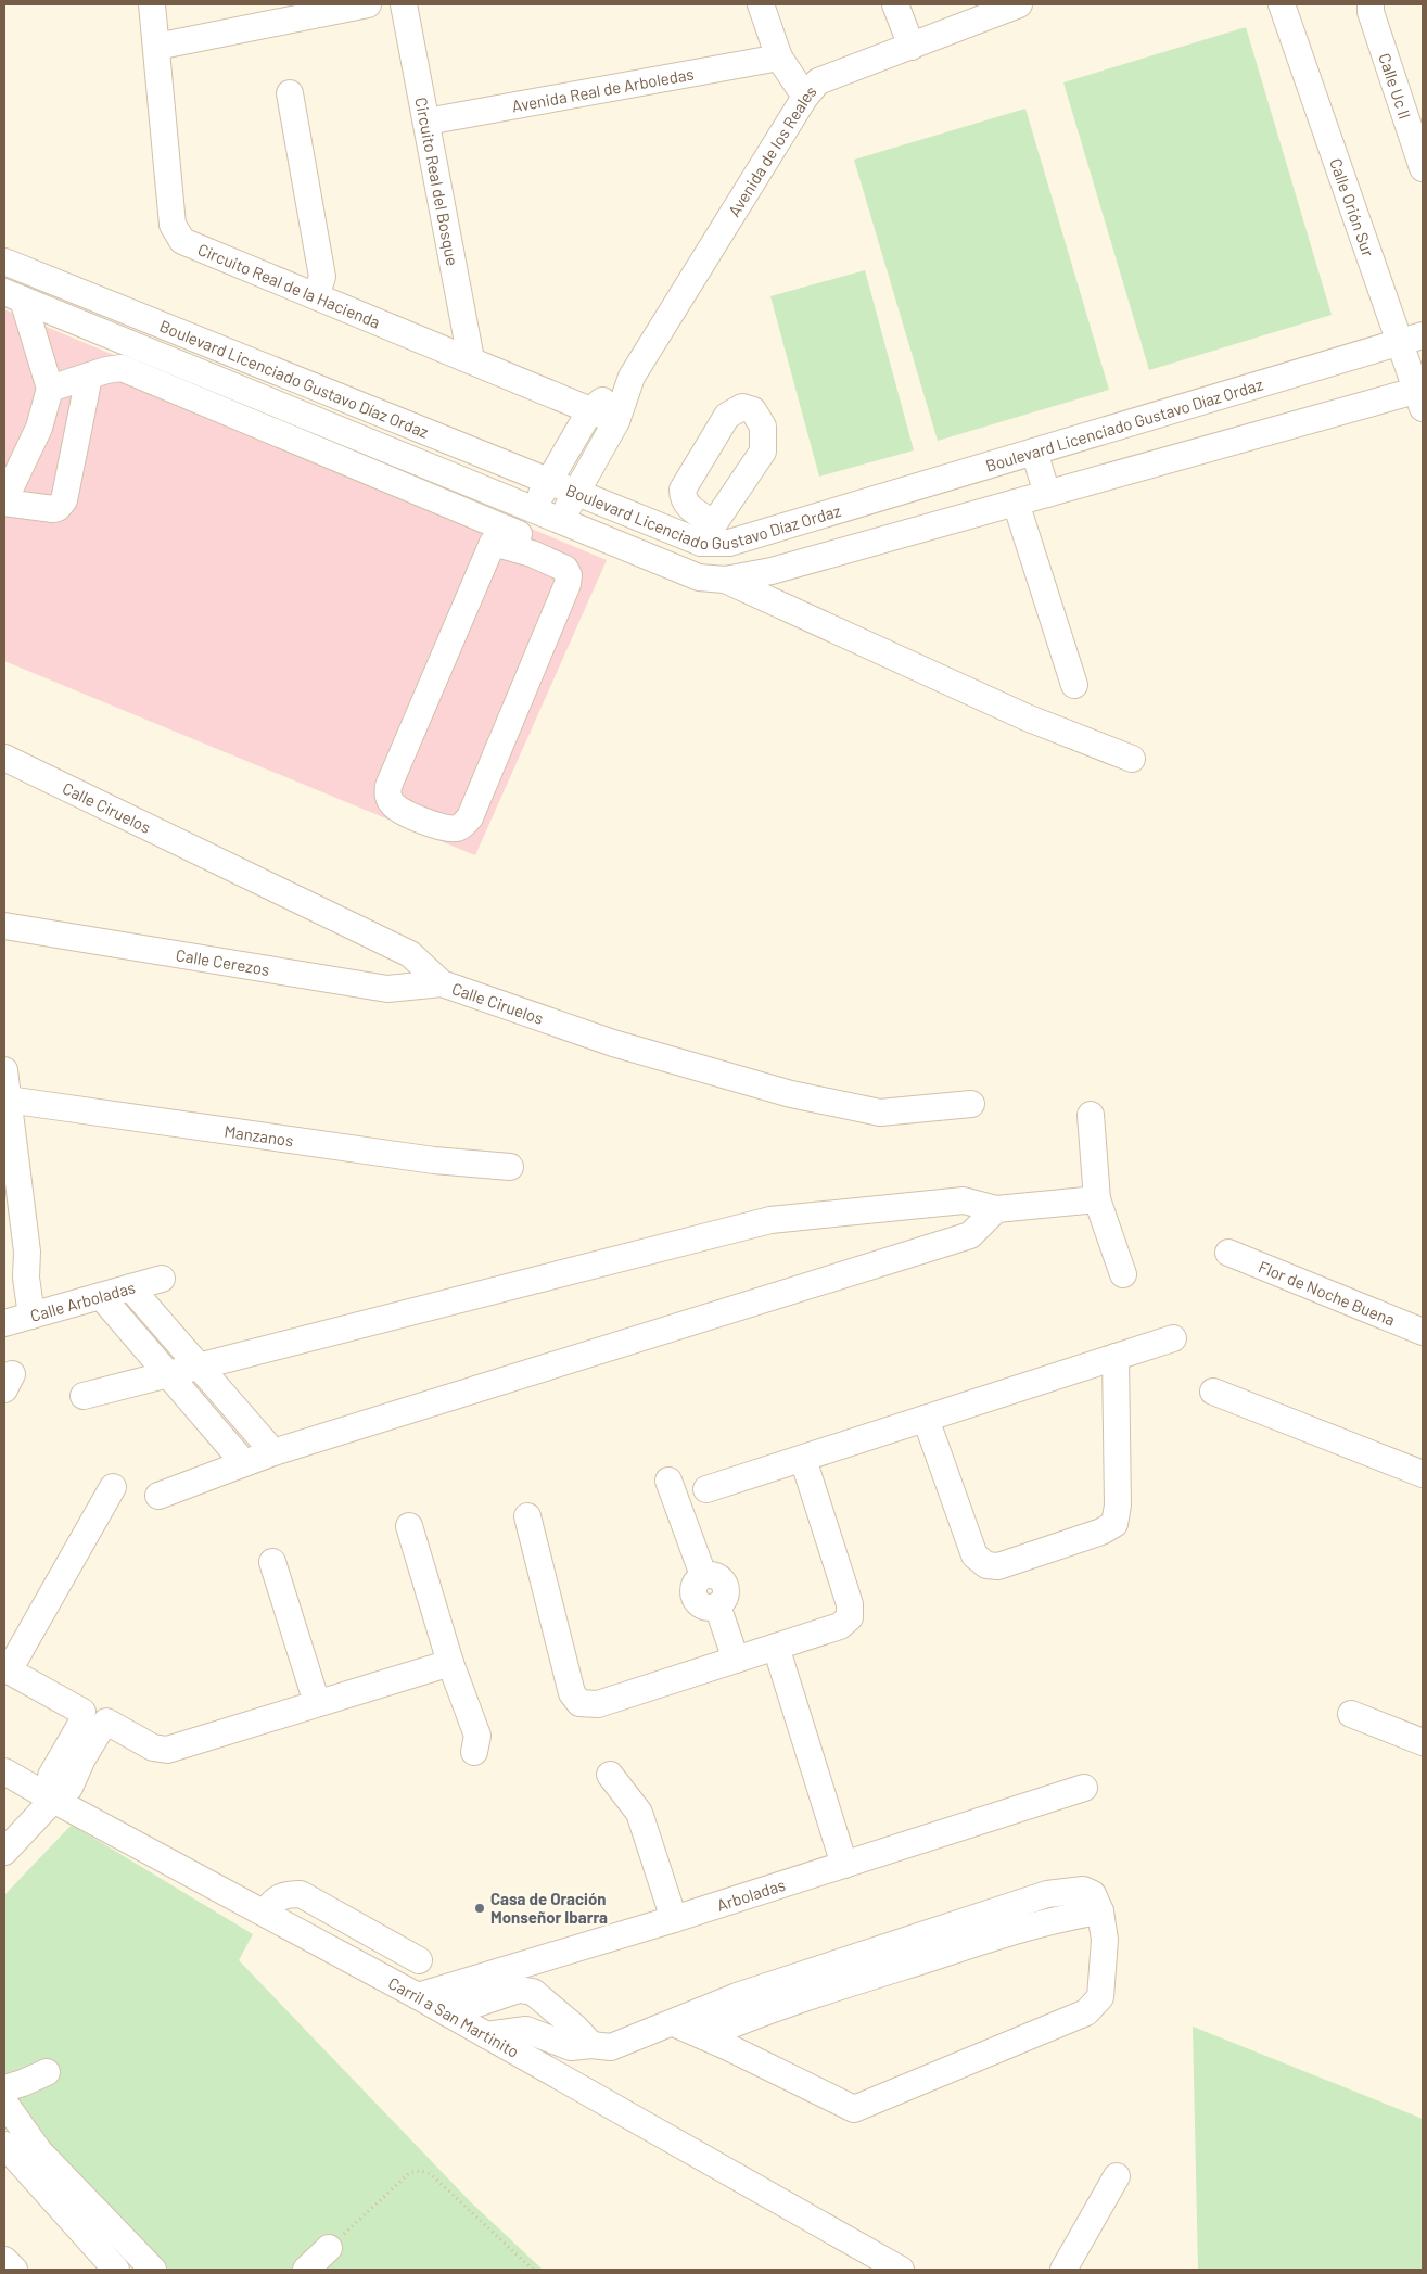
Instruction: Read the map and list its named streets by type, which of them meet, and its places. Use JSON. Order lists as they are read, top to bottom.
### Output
{
  "streets": {
    "street": [
      "Calle Uc II",
      "Avenida Real de Arboledas",
      "Avenida de los Reales",
      "Circuito Real del Bosque",
      "Calle Orión Sur",
      "Circuito Real de la Hacienda",
      "Boulevard Licenciado Gustavo Díaz Ordaz",
      "Calle Ciruelos",
      "Calle Cerezos",
      "Manzanos",
      "Flor de Noche Buena",
      "Calle Arboladas",
      "Arboladas",
      "Carril a San Martinito"
    ]
  },
  "crossings": [
    ["Avenida Real de Arboledas", "Circuito Real del Bosque"],
    ["Avenida de los Reales", "Circuito Real de la Hacienda"],
    ["Avenida de los Reales", "Boulevard Licenciado Gustavo Díaz Ordaz"],
    ["Circuito Real del Bosque", "Circuito Real de la Hacienda"],
    ["Calle Orión Sur", "Boulevard Licenciado Gustavo Díaz Ordaz"],
    ["Calle Ciruelos", "Calle Cerezos"],
    ["Arboladas", "Carril a San Martinito"]
  ],
  "places": ["Casa de Oración Monseñor Ibarra"]
}
